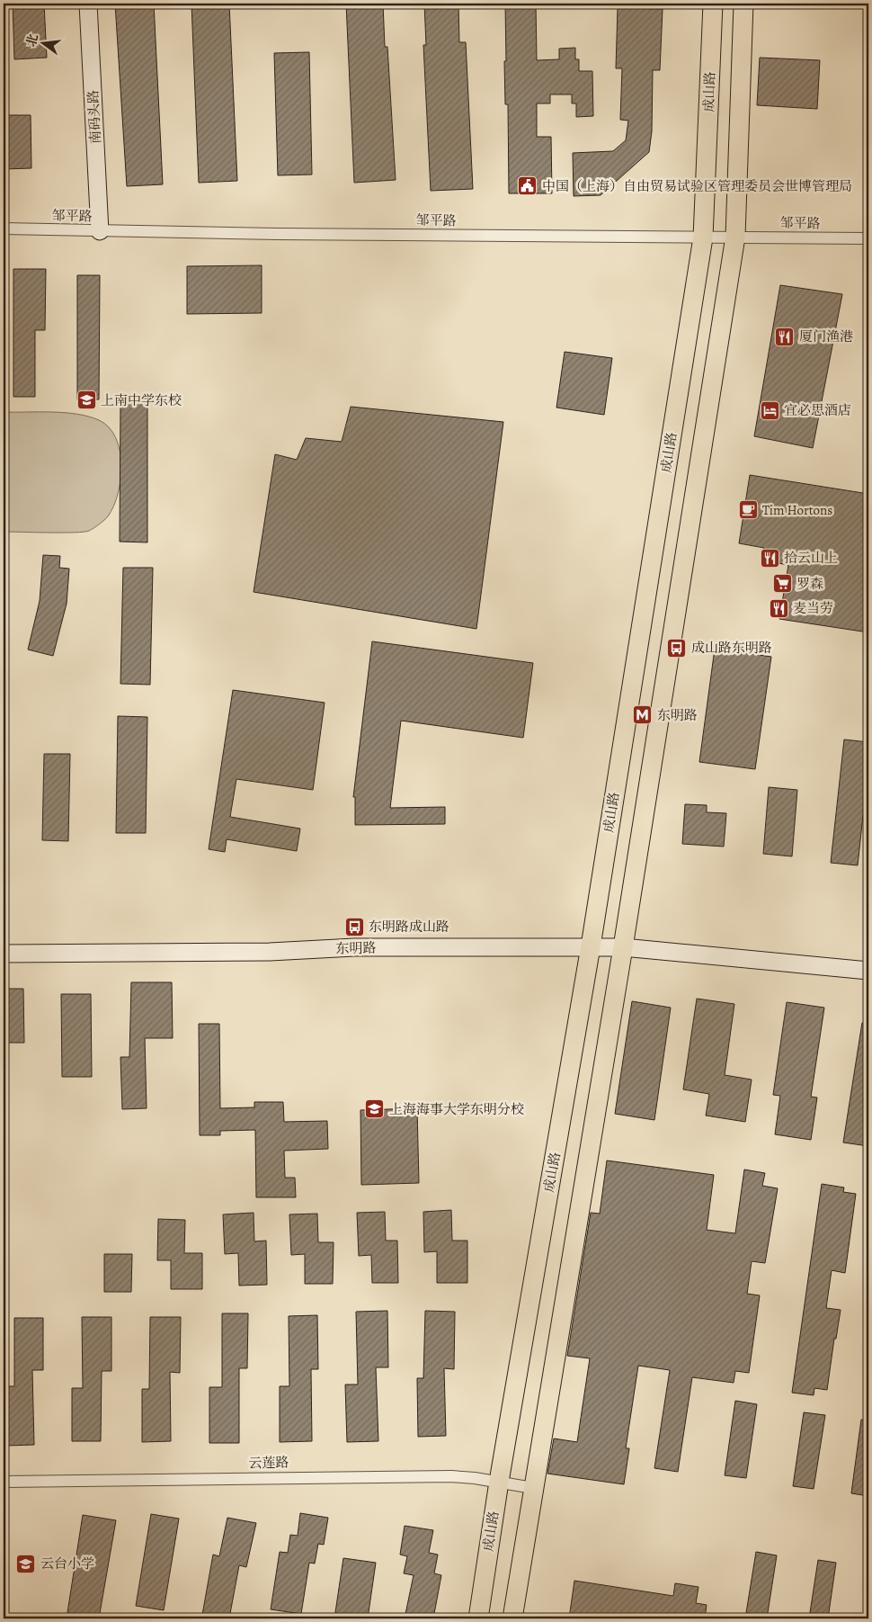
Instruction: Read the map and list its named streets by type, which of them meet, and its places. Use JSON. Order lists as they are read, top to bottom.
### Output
{
  "streets": {
    "main road": ["成山路", "南码头路", "东明路"],
    "street": ["邹平路", "云莲路"]
  },
  "crossings": [
    ["成山路", "邹平路"],
    ["成山路", "东明路"],
    ["成山路", "云莲路"],
    ["南码头路", "邹平路"]
  ],
  "places": {
    "public building": ["中国（上海）自由贸易试验区管理委员会世博管理局"],
    "restaurant": ["厦门渔港", "拾云山上", "麦当劳"],
    "school or university": ["上南中学东校", "上海海事大学东明分校", "云台小学"],
    "hotel": ["宜必思酒店"],
    "cafe": ["Tim Hortons"],
    "supermarket": ["罗森"],
    "bus stop": ["成山路东明路", "东明路成山路"],
    "metro station": ["东明路"]
  },
  "north": "left"
}
